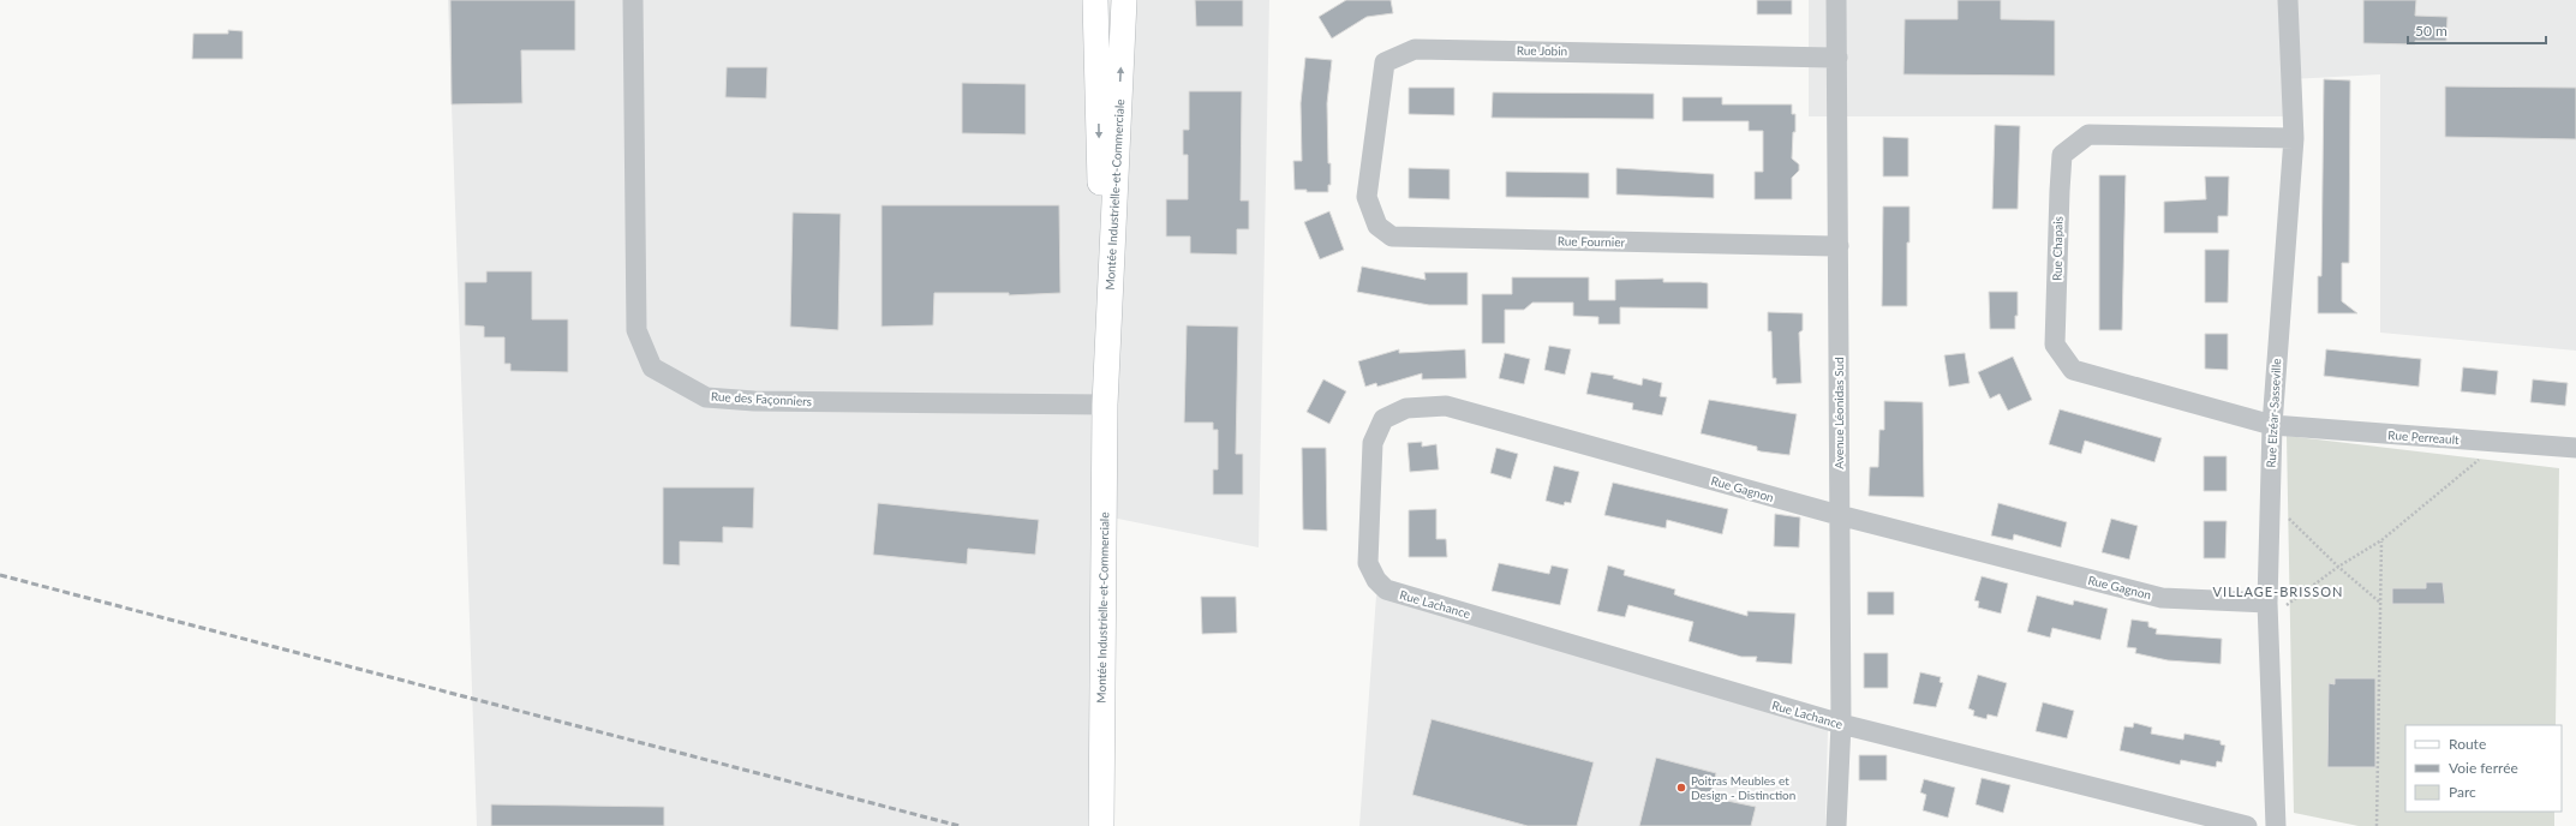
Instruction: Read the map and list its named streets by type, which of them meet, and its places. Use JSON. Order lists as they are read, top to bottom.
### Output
{
  "streets": {
    "main road": ["Montée Industrielle-et-Commerciale"],
    "street": [
      "Rue Jobin",
      "Rue Fournier",
      "Rue Chapais",
      "Rue des Façonniers",
      "Avenue Léonidas Sud",
      "Rue Elzéar-Sasseville",
      "Rue Perreault",
      "Rue Gagnon",
      "Rue Lachance"
    ]
  },
  "crossings": [
    ["Rue Jobin", "Rue Fournier"],
    ["Rue Jobin", "Avenue Léonidas Sud"],
    ["Montée Industrielle-et-Commerciale", "Rue des Façonniers"],
    ["Rue Fournier", "Avenue Léonidas Sud"],
    ["Rue Chapais", "Rue Elzéar-Sasseville"],
    ["Rue Chapais", "Rue Perreault"],
    ["Avenue Léonidas Sud", "Rue Gagnon"],
    ["Avenue Léonidas Sud", "Rue Lachance"],
    ["Rue Elzéar-Sasseville", "Rue Perreault"],
    ["Rue Elzéar-Sasseville", "Rue Gagnon"],
    ["Rue Gagnon", "Rue Lachance"]
  ],
  "districts": ["VILLAGE-BRISSON"],
  "places": ["Poitras Meubles et Design - Distinction"],
  "legend": ["Route", "Voie ferrée", "Parc"],
  "scale_bar": "50 m"
}
